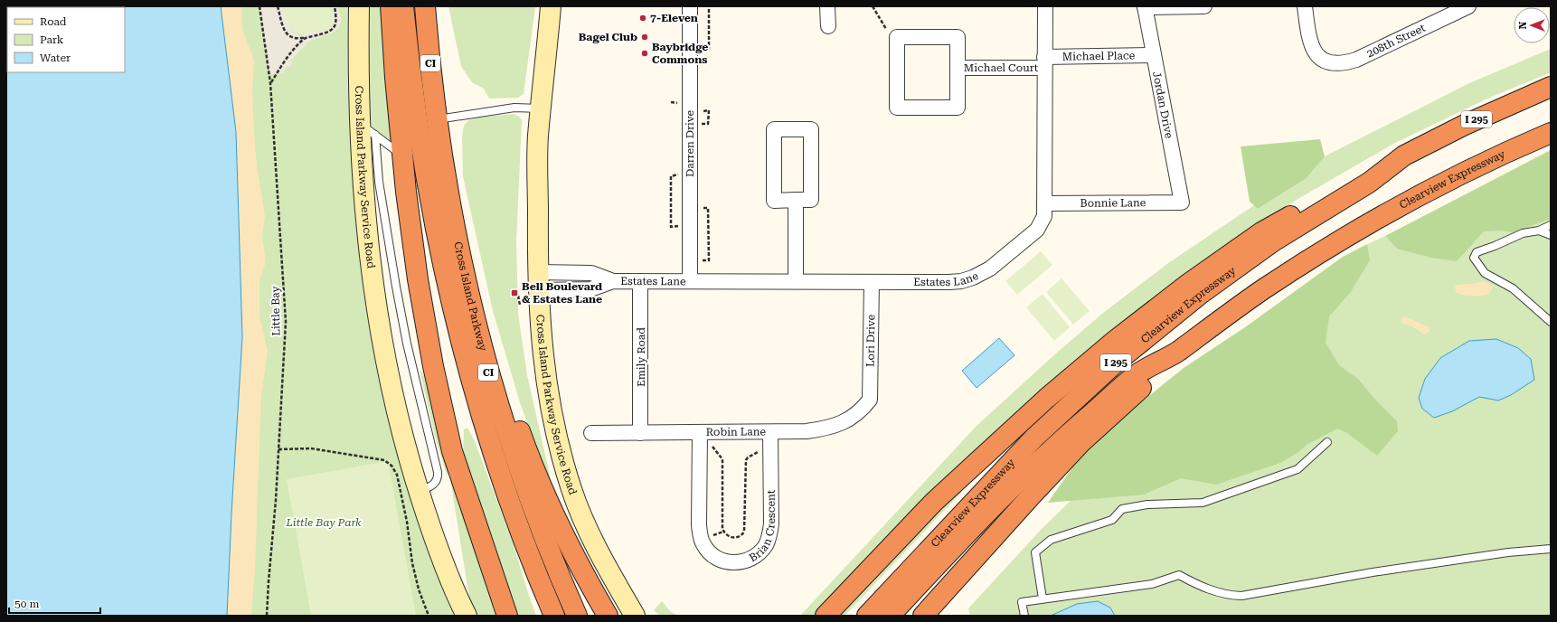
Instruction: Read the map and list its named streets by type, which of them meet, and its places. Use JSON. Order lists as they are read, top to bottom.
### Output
{
  "streets": {
    "highway": [
      "CI",
      "I 295",
      "Clearview Expressway",
      "Cross Island Parkway"
    ],
    "street": [
      "208th Street",
      "Michael Place",
      "Michael Court",
      "Jordan Drive",
      "Darren Drive",
      "Cross Island Parkway Service Road",
      "Bonnie Lane",
      "Estates Lane",
      "Lori Drive",
      "Emily Road",
      "Robin Lane",
      "Brian Crescent"
    ],
    "path": ["Little Bay"]
  },
  "crossings": [
    ["Michael Place", "Michael Court"],
    ["Michael Place", "Jordan Drive"],
    ["Michael Place", "Estates Lane"],
    ["Michael Court", "Estates Lane"],
    ["Jordan Drive", "Bonnie Lane"],
    ["Darren Drive", "Estates Lane"],
    ["Cross Island Parkway Service Road", "Estates Lane"],
    ["Bonnie Lane", "Estates Lane"],
    ["Estates Lane", "Lori Drive"],
    ["Estates Lane", "Emily Road"],
    ["Lori Drive", "Robin Lane"],
    ["Emily Road", "Robin Lane"],
    ["Robin Lane", "Brian Crescent"]
  ],
  "parks": ["Little Bay Park"],
  "places": {
    "other": ["7-Eleven", "Bagel Club", "Baybridge Commons"],
    "transit": ["Bell Boulevard & Estates Lane"]
  },
  "legend": ["Road", "Park", "Water"],
  "scale_bar": "50 m",
  "north": "left"
}
